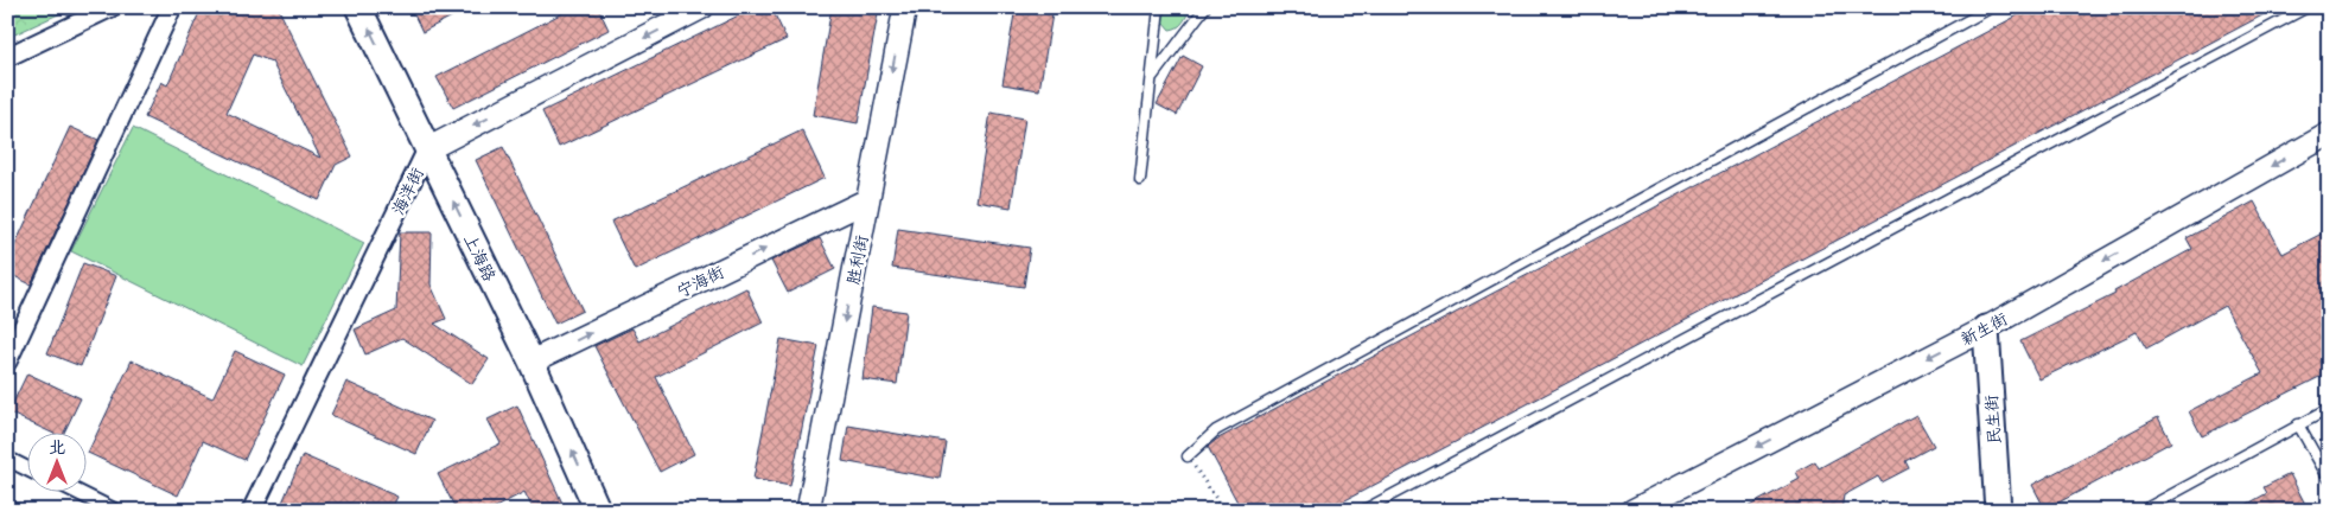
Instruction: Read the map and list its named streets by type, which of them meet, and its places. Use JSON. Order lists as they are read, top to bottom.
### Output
{
  "streets": {
    "main road": ["上海路", "民生街"],
    "street": [
      "海洋街",
      "胜利街",
      "宁海街",
      "新生街"
    ]
  },
  "crossings": [
    ["海洋街", "上海路"],
    ["上海路", "宁海街"],
    ["胜利街", "宁海街"],
    ["新生街", "民生街"]
  ],
  "one_way": [
    "海洋街",
    "上海路",
    "胜利街",
    "宁海街",
    "新生街"
  ],
  "north": "top"
}
